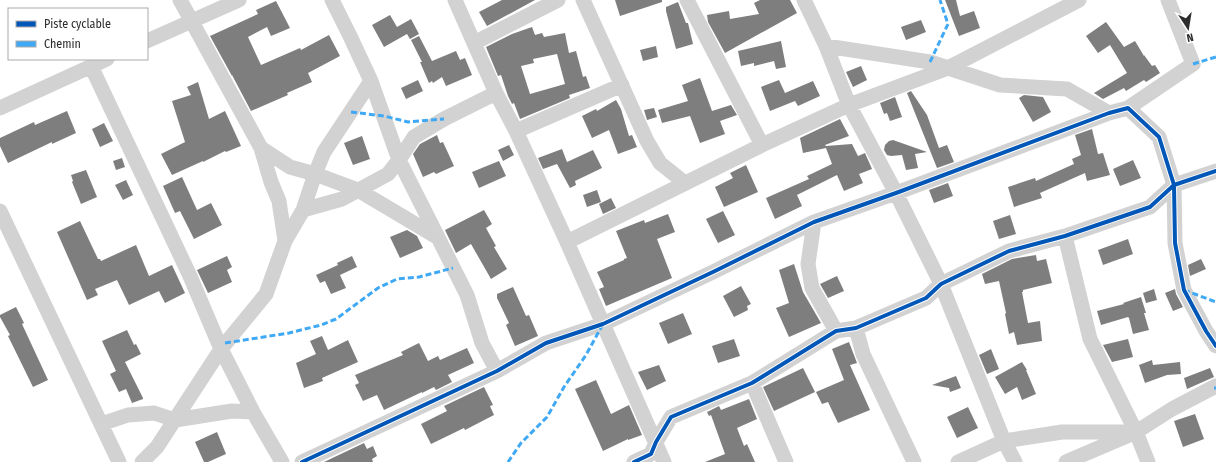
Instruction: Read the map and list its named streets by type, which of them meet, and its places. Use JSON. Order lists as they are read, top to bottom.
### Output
{
  "legend": ["Piste cyclable", "Chemin"],
  "north": "bottom"
}
